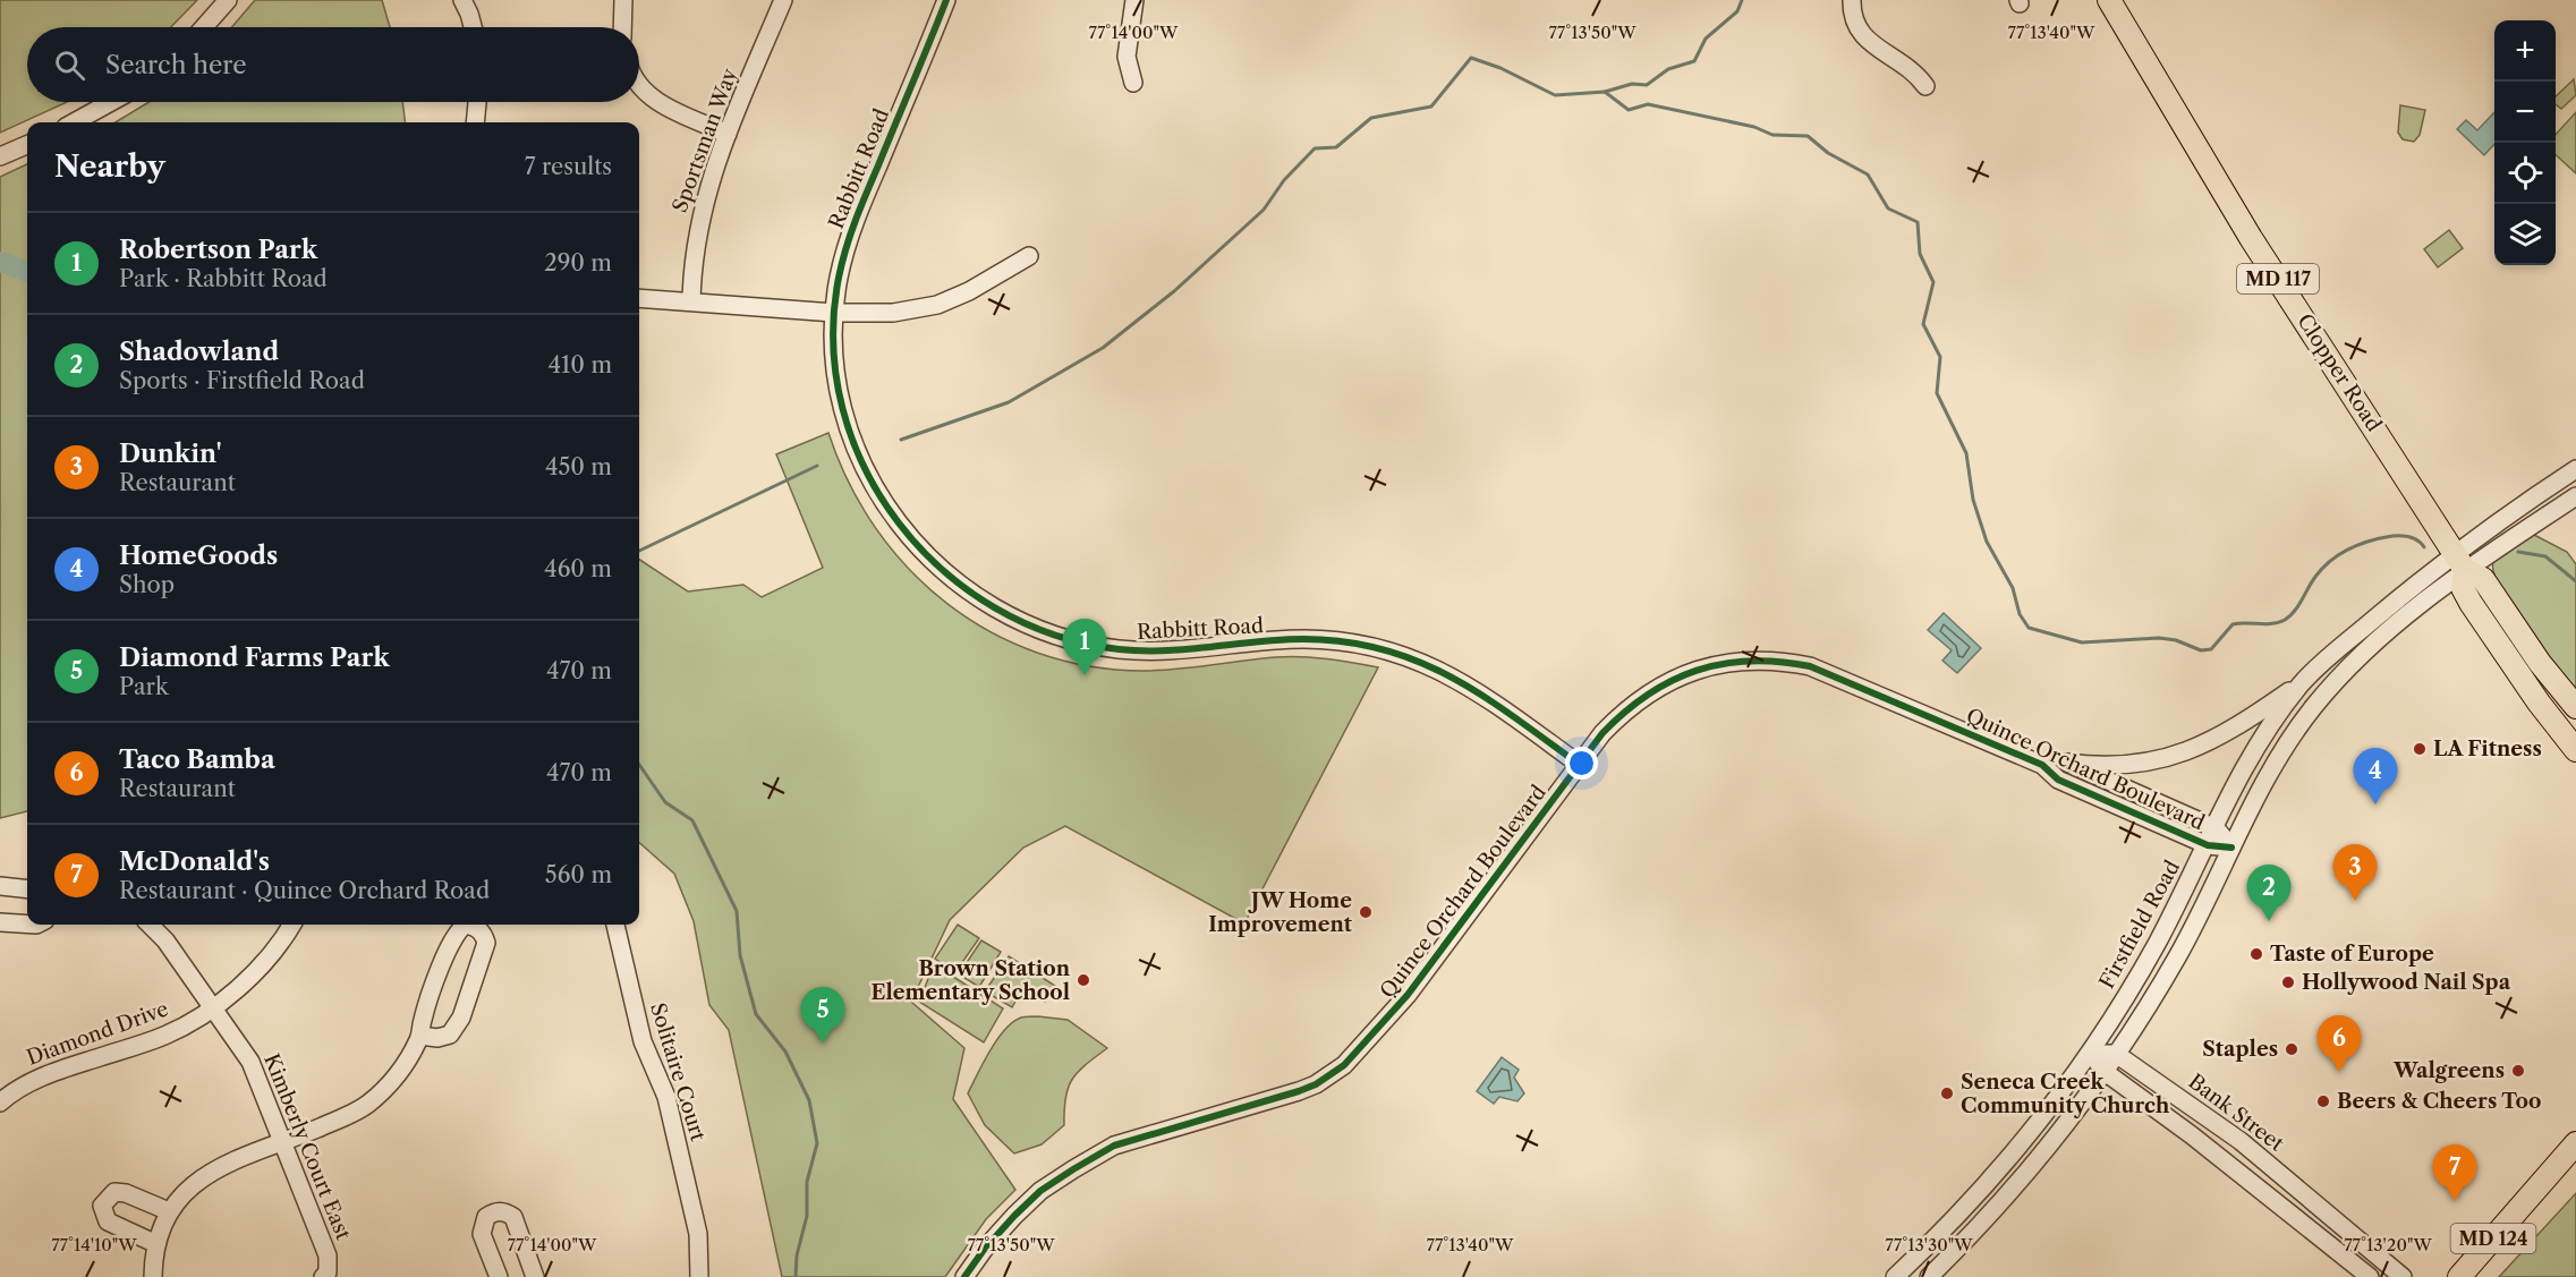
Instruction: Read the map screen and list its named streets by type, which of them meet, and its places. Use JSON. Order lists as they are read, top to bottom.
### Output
{
  "streets": {
    "main road": ["MD 117", "Clopper Road", "MD 124"],
    "street": [
      "Sportsman Way",
      "Rabbitt Road",
      "Quince Orchard Boulevard",
      "Firstfield Road",
      "Diamond Drive",
      "Solitaire Court",
      "Bank Street",
      "Kimberly Court East"
    ]
  },
  "crossings": [
    ["Rabbitt Road", "Quince Orchard Boulevard"],
    ["Clopper Road", "Firstfield Road"],
    ["Quince Orchard Boulevard", "Firstfield Road"],
    ["Firstfield Road", "Bank Street"],
    ["Diamond Drive", "Kimberly Court East"]
  ],
  "places": [
    "LA Fitness",
    "JW Home Improvement",
    "Taste of Europe",
    "Brown Station Elementary School",
    "Hollywood Nail Spa",
    "Staples",
    "Walgreens",
    "Seneca Creek Community Church",
    "Beers & Cheers Too"
  ],
  "page": {
    "map_buttons": ["+", "−"],
    "search": "Search here",
    "heading": ["Nearby", "7 results"],
    "list": [
      {
        "mark": "1",
        "name": "Robertson Park",
        "note": "Park · Rabbitt Road",
        "value": "290 m"
      },
      {
        "mark": "2",
        "name": "Shadowland",
        "note": "Sports · Firstfield Road",
        "value": "410 m"
      },
      {
        "mark": "3",
        "name": "Dunkin'",
        "note": "Restaurant",
        "value": "450 m"
      },
      {
        "mark": "4",
        "name": "HomeGoods",
        "note": "Shop",
        "value": "460 m"
      },
      {
        "mark": "5",
        "name": "Diamond Farms Park",
        "note": "Park",
        "value": "470 m"
      },
      {
        "mark": "6",
        "name": "Taco Bamba",
        "note": "Restaurant",
        "value": "470 m"
      },
      {
        "mark": "7",
        "name": "McDonald's",
        "note": "Restaurant · Quince Orchard Road",
        "value": "560 m"
      }
    ],
    "pins": [
      "1",
      "4",
      "3",
      "2",
      "5",
      "6",
      "7"
    ]
  },
  "coordinates": [
    "77°14'00\"W",
    "77°13'50\"W",
    "77°13'40\"W",
    "77°14'10\"W",
    "77°13'30\"W",
    "77°13'20\"W"
  ]
}
